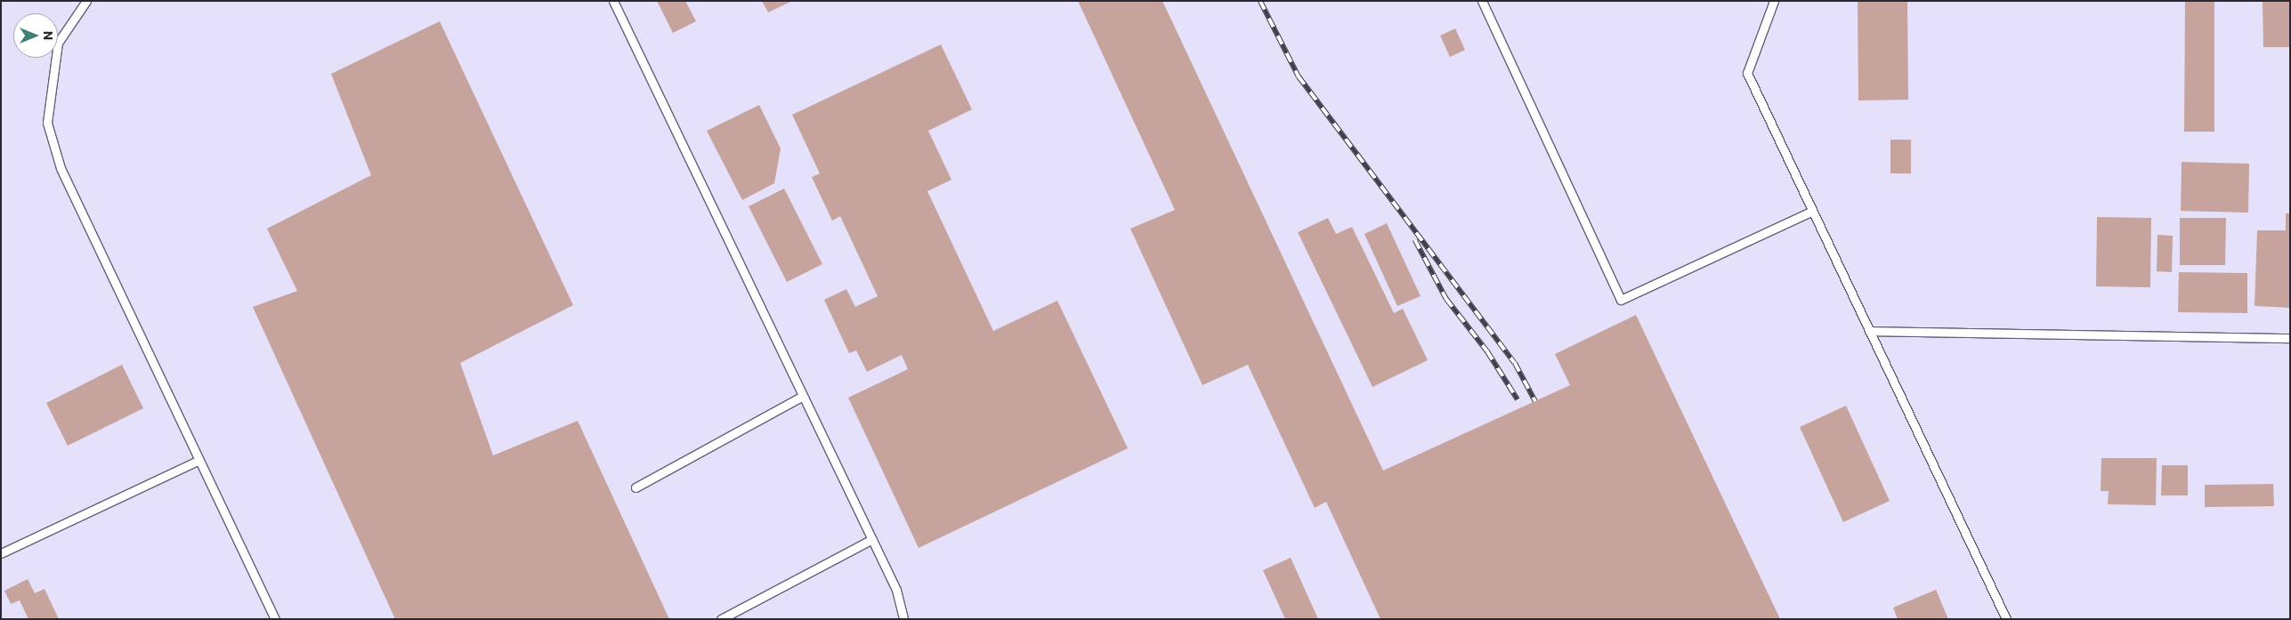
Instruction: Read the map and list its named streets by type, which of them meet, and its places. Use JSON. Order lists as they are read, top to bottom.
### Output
{
  "north": "right"
}
